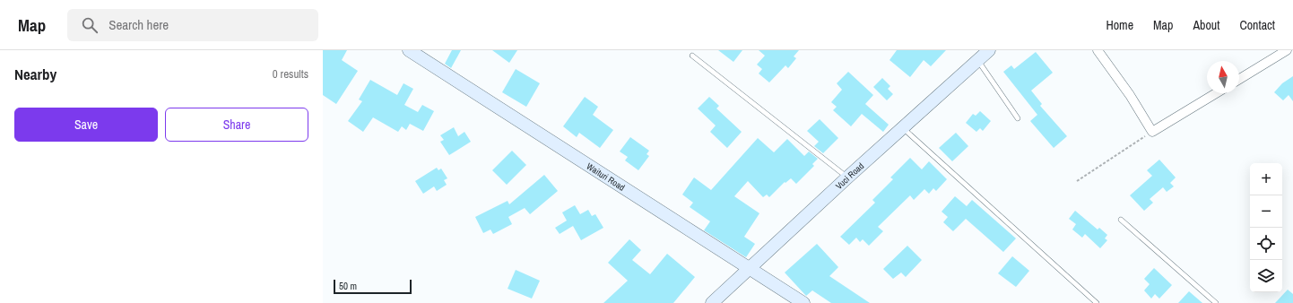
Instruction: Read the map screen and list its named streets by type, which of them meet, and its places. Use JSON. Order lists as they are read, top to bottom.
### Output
{
  "streets": {
    "main road": ["Vuci Road", "Waituri Road"]
  },
  "crossings": [
    ["Vuci Road", "Waituri Road"]
  ],
  "scale_bar": "50 m",
  "north": "top",
  "page": {
    "header": "Map",
    "search": "Search here",
    "nav": [
      "Home",
      "Map",
      "About",
      "Contact"
    ],
    "heading": ["Nearby", "0 results"],
    "buttons": ["Save", "Share"],
    "map_buttons": ["+", "−"],
    "scale": "50 m"
  }
}
